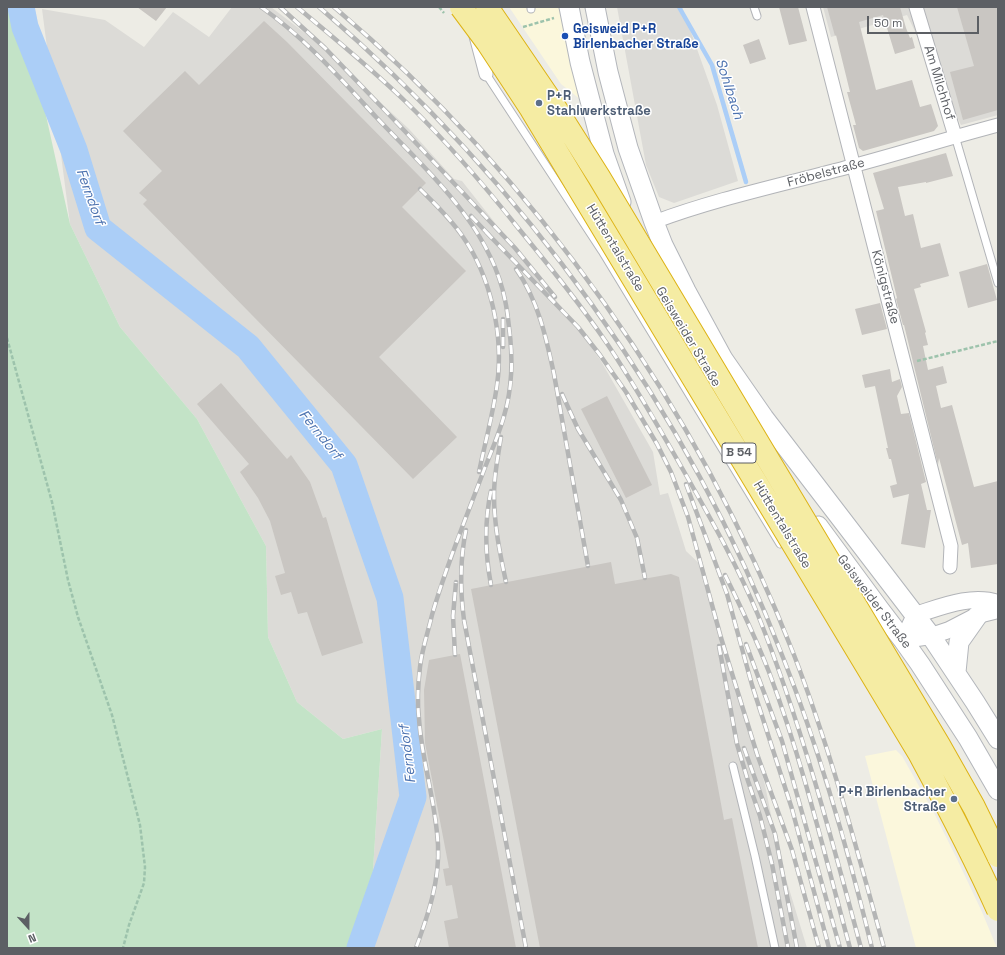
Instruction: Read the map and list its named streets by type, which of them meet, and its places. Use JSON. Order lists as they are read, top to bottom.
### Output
{
  "streets": {
    "highway": ["Hüttentalstraße", "B 54"],
    "main road": ["Geisweider Straße"],
    "street": ["Am Milchhof", "Fröbelstraße", "Königstraße"]
  },
  "crossings": [
    ["Am Milchhof", "Fröbelstraße"],
    ["Fröbelstraße", "Königstraße"],
    ["Fröbelstraße", "Geisweider Straße"]
  ],
  "water": ["Sohlbach", "Ferndorf"],
  "places": ["Geisweid P+R Birlenbacher Straße", "P+R Stahlwerkstraße", "P+R Birlenbacher Straße"],
  "scale_bar": "50 m",
  "north": "bottom"
}
